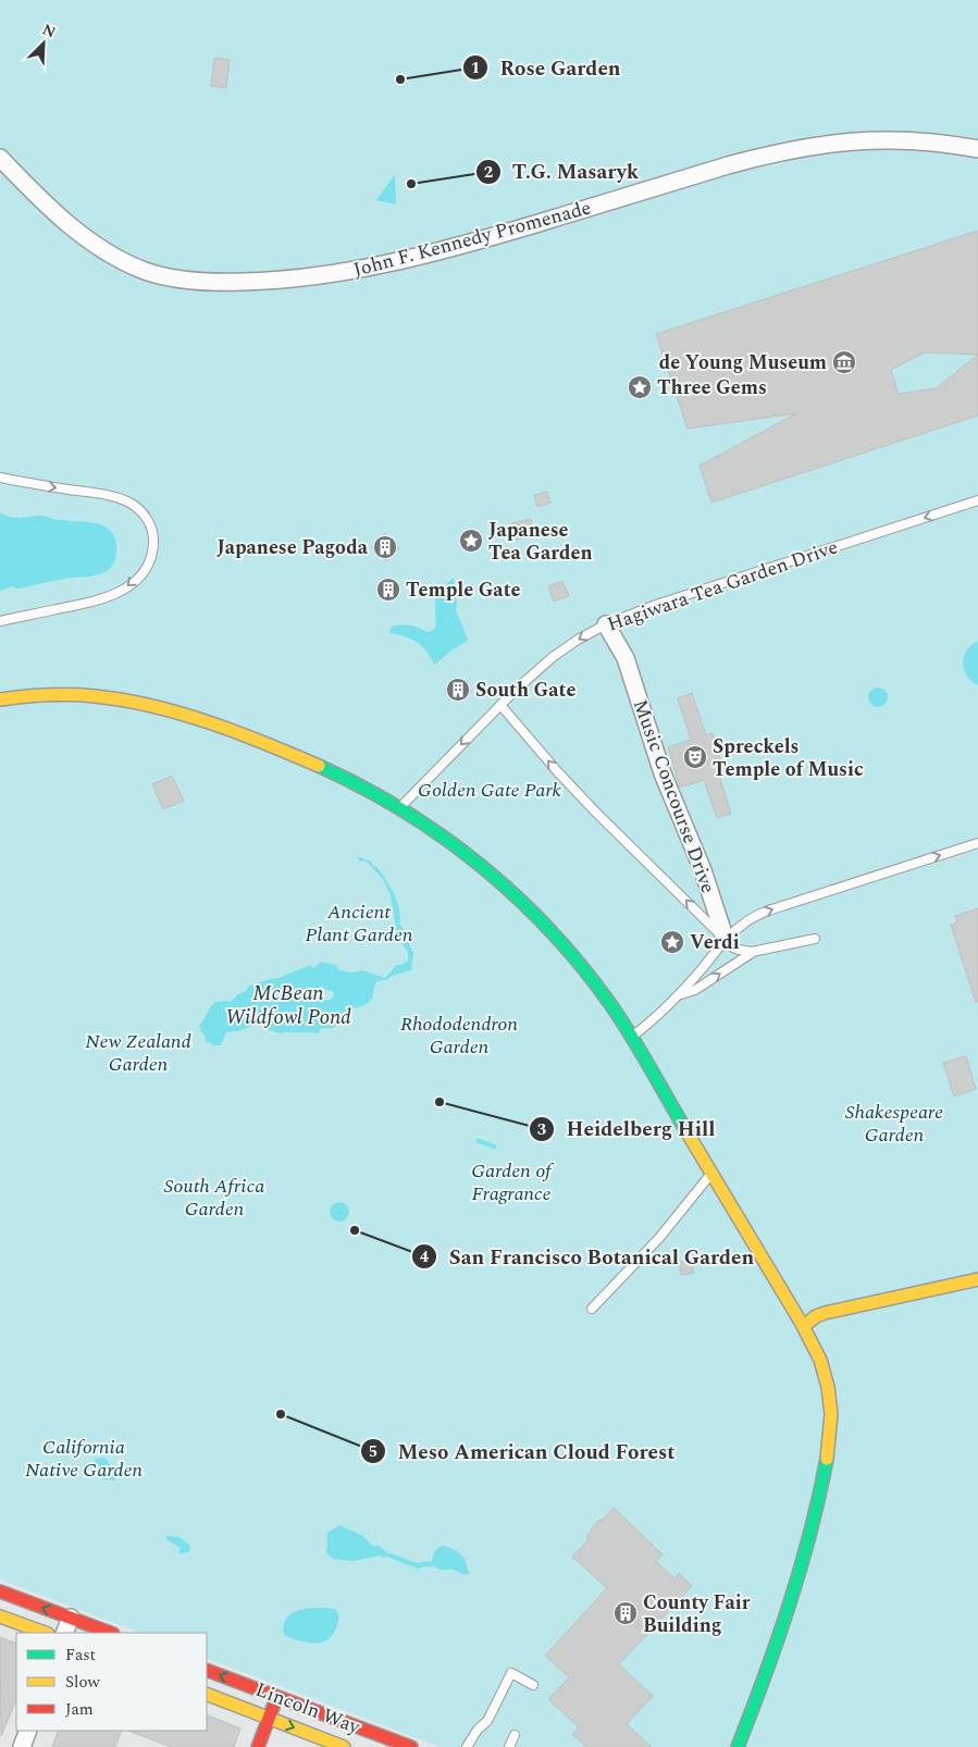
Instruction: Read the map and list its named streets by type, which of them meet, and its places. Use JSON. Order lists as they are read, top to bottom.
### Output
{
  "streets": {
    "street": ["John F. Kennedy Promenade", "Music Concourse Drive", "Lincoln Way"],
    "lane": ["Hagiwara Tea Garden Drive"]
  },
  "crossings": [
    ["Hagiwara Tea Garden Drive", "Music Concourse Drive"]
  ],
  "one_way": ["Hagiwara Tea Garden Drive"],
  "water": ["McBean Wildfowl Pond"],
  "parks": [
    "Golden Gate Park",
    "Ancient Plant Garden",
    "Rhododendron Garden",
    "New Zealand Garden",
    "Shakespeare Garden",
    "Garden of Fragrance",
    "South Africa Garden",
    "California Native Garden"
  ],
  "places": {
    "other": [
      "Rose Garden",
      "T.G. Masaryk",
      "Heidelberg Hill",
      "San Francisco Botanical Garden",
      "Meso American Cloud Forest"
    ],
    "museum": ["de Young Museum"],
    "place": ["Three Gems", "Japanese Tea Garden", "Verdi"],
    "building": [
      "Japanese Pagoda",
      "Temple Gate",
      "South Gate",
      "County Fair Building"
    ],
    "theatre": ["Spreckels Temple of Music"]
  },
  "legend": ["Fast", "Slow", "Jam"],
  "north": "top right"
}
